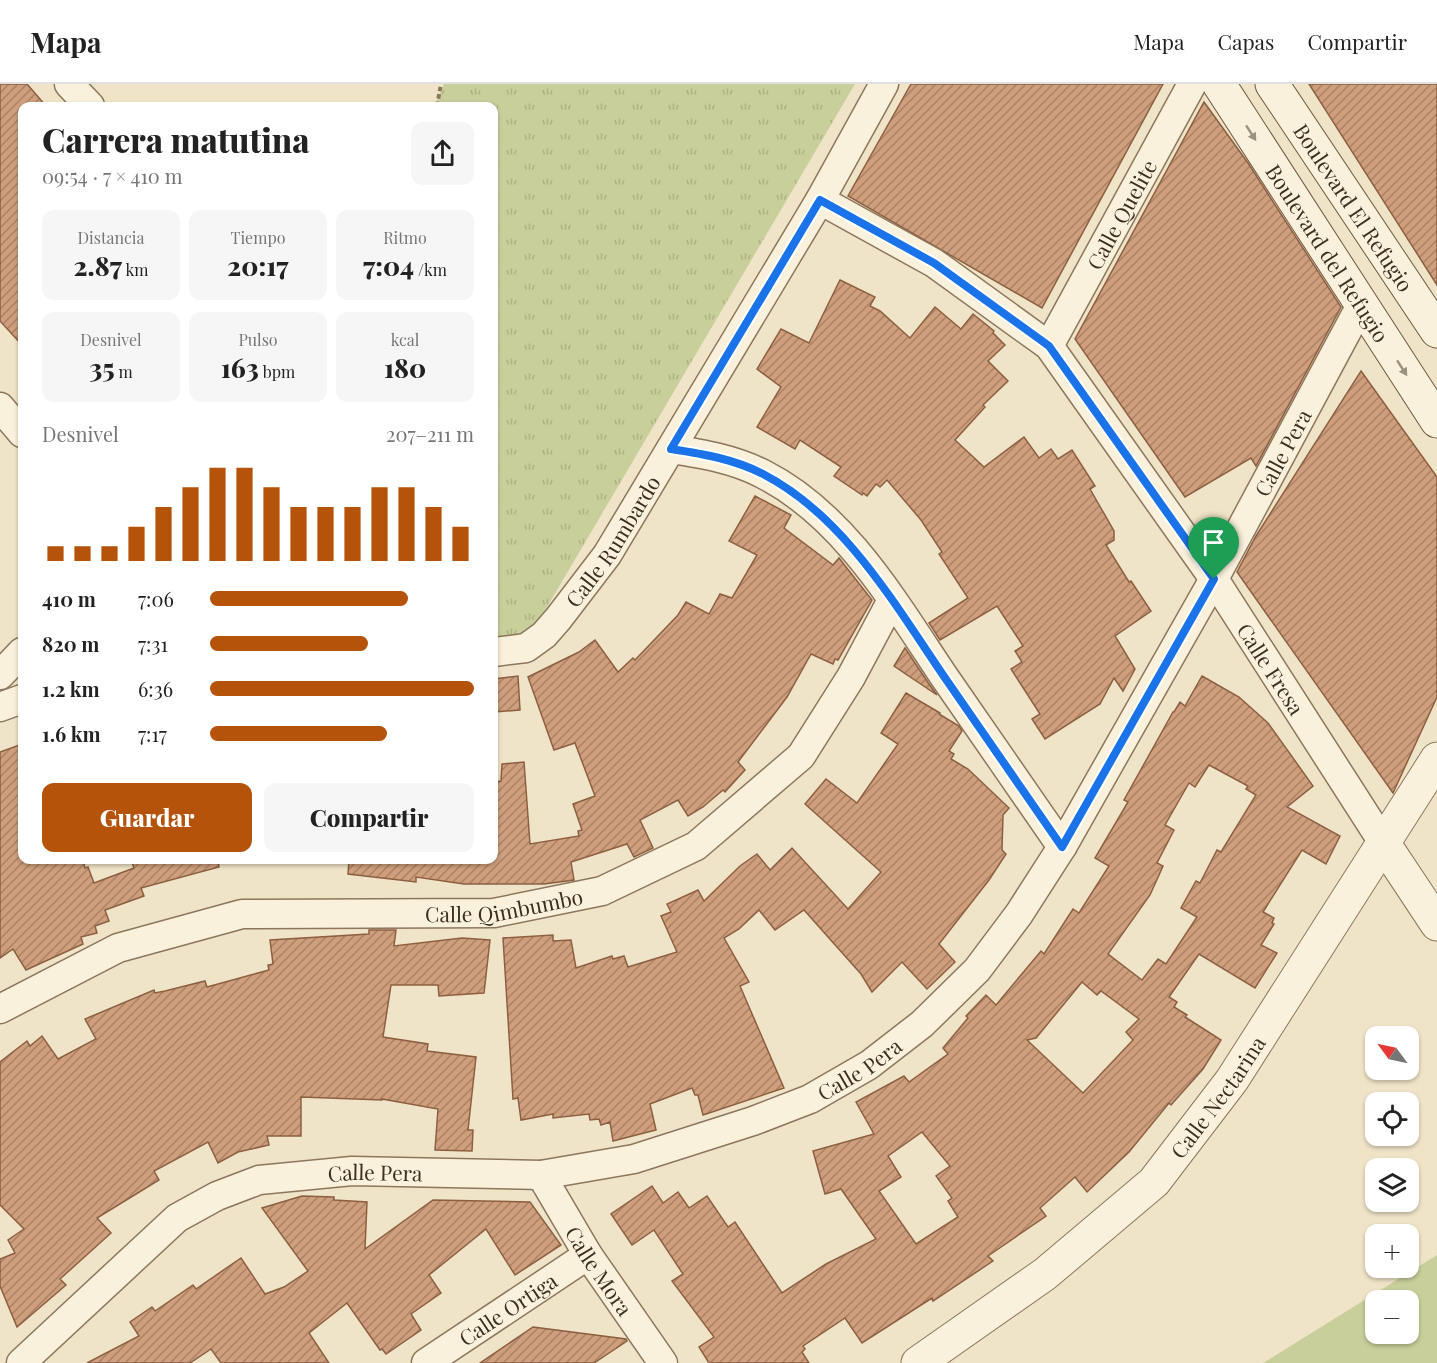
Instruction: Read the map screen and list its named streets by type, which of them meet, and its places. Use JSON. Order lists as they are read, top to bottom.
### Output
{
  "streets": {
    "street": [
      "Boulevard El Refugio",
      "Calle Quelite",
      "Boulevard del Refugio",
      "Calle Pera",
      "Calle Rumbardo",
      "Calle Fresa",
      "Calle Qimbumbo",
      "Calle Nectarina",
      "Calle Mora",
      "Calle Ortiga"
    ]
  },
  "crossings": [
    ["Calle Quelite", "Calle Fresa"],
    ["Boulevard del Refugio", "Calle Pera"],
    ["Calle Pera", "Calle Fresa"],
    ["Calle Pera", "Calle Mora"],
    ["Calle Rumbardo", "Calle Fresa"],
    ["Calle Fresa", "Calle Nectarina"],
    ["Calle Mora", "Calle Ortiga"]
  ],
  "one_way": ["Boulevard del Refugio"],
  "north": "top left",
  "page": {
    "header": "Mapa",
    "nav": ["Mapa", "Capas", "Compartir"],
    "heading": ["Carrera matutina", "09:54 · 7 × 410 m"],
    "stats": [
      ["Distancia", "2.87 km"],
      ["Tiempo", "20:17"],
      ["Ritmo", "7:04 /km"],
      ["Desnivel", "35 m"],
      ["Pulso", "163 bpm"],
      ["kcal", "180"]
    ],
    "chart": ["Desnivel", "207–211 m"],
    "list": [
      {
        "name": "410 m",
        "note": "7:06"
      },
      {
        "name": "820 m",
        "note": "7:31"
      },
      {
        "name": "1.2 km",
        "note": "6:36"
      },
      {
        "name": "1.6 km",
        "note": "7:17"
      }
    ],
    "buttons": ["Guardar", "Compartir"],
    "map_buttons": ["+", "−"]
  }
}
